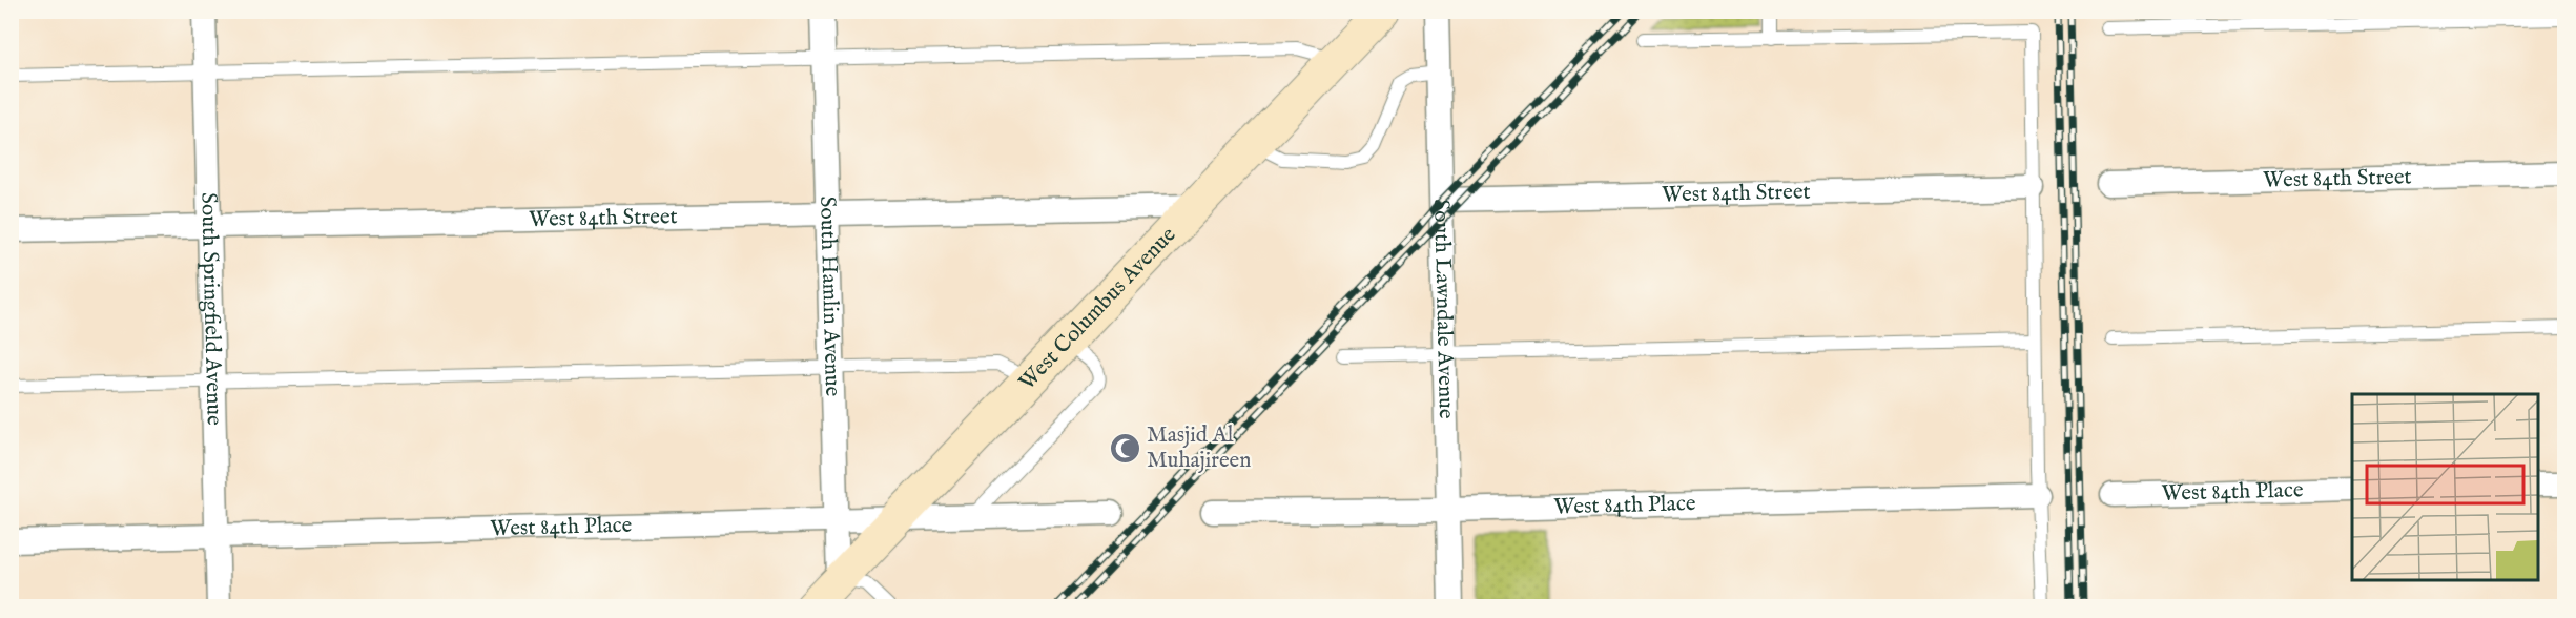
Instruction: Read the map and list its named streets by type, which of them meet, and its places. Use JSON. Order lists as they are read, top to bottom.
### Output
{
  "streets": {
    "main road": ["West Columbus Avenue"],
    "street": [
      "West 84th Street",
      "South Hamlin Avenue",
      "South Springfield Avenue",
      "South Lawndale Avenue",
      "West 84th Place"
    ]
  },
  "crossings": [
    ["West 84th Street", "South Hamlin Avenue"],
    ["West 84th Street", "South Springfield Avenue"],
    ["West 84th Street", "West Columbus Avenue"],
    ["West 84th Street", "South Lawndale Avenue"],
    ["South Hamlin Avenue", "West Columbus Avenue"],
    ["South Hamlin Avenue", "West 84th Place"],
    ["South Springfield Avenue", "West 84th Place"],
    ["West Columbus Avenue", "West 84th Place"],
    ["South Lawndale Avenue", "West 84th Place"]
  ],
  "places": {
    "mosque": ["Masjid Al Muhajireen"]
  }
}
